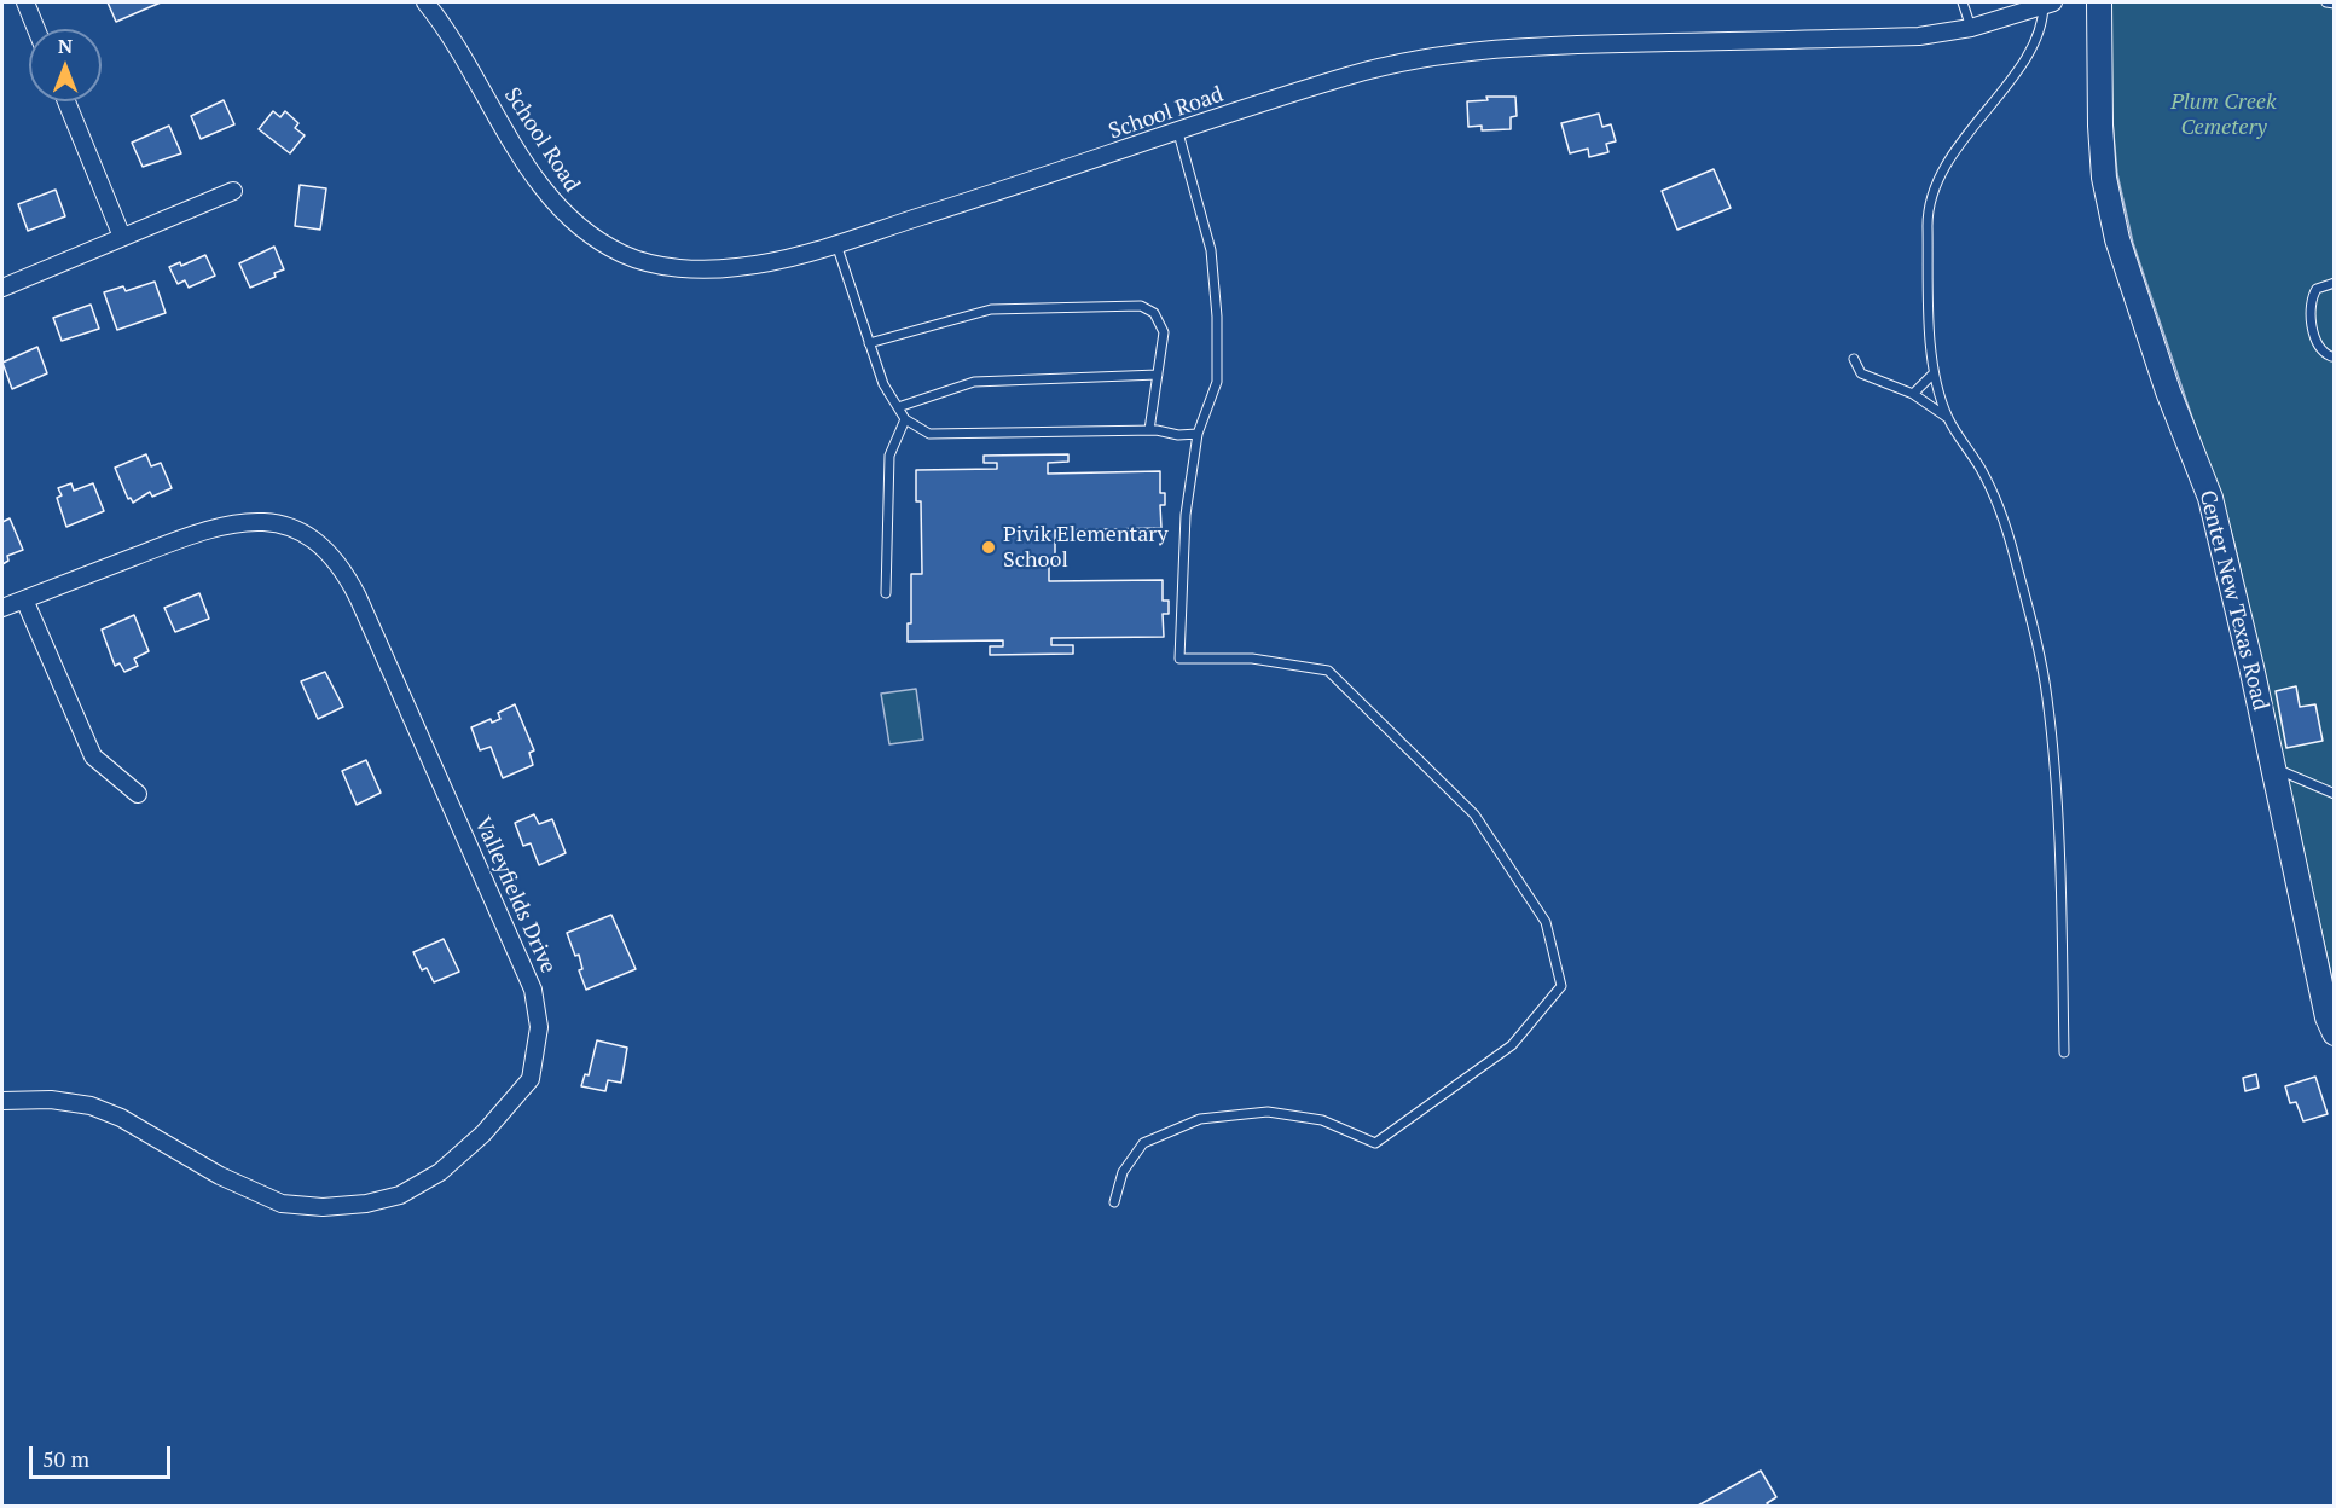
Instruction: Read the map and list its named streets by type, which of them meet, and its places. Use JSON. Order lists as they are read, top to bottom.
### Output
{
  "streets": {
    "street": ["School Road", "Center New Texas Road", "Valleyfields Drive"]
  },
  "parks": ["Plum Creek Cemetery"],
  "places": ["Pivik Elementary School"],
  "scale_bar": "50 m",
  "north": "top"
}
